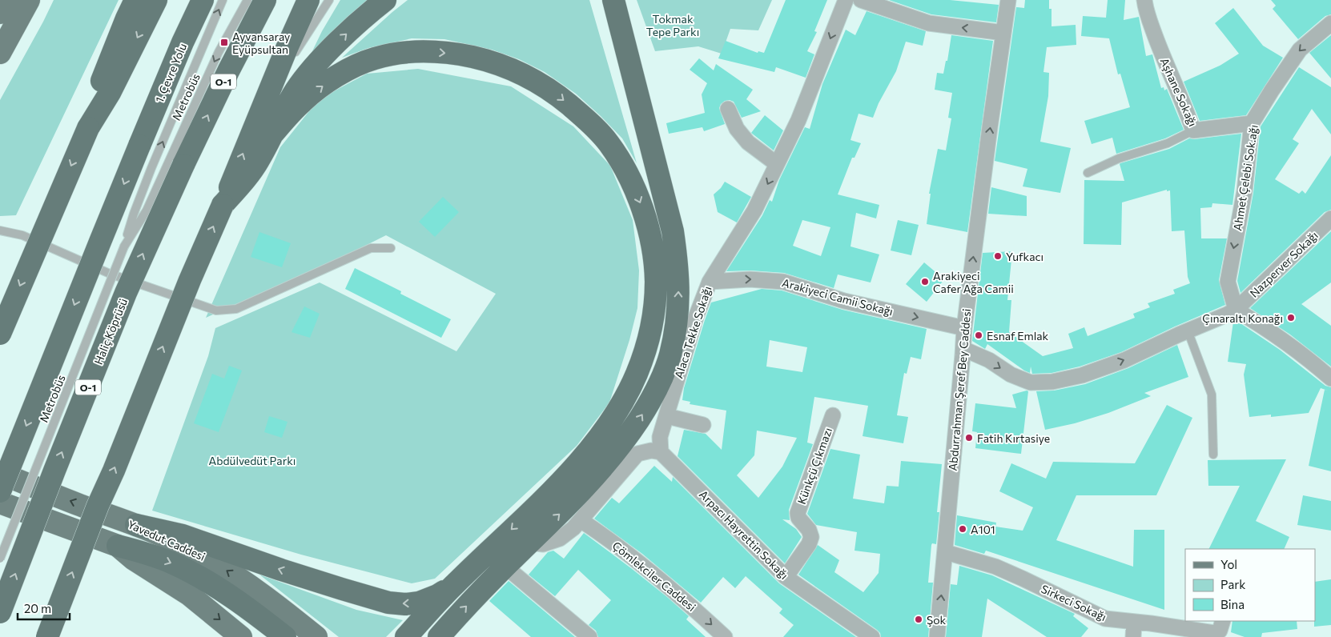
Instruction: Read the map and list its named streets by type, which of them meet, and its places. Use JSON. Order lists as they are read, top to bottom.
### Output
{
  "streets": {
    "highway": ["1. Çevre Yolu", "O-1", "Haliç Köprüsü"],
    "main road": ["Yavedut Caddesi"],
    "street": [
      "Aşhane Sokağı",
      "Ahmet Çelebi Sok.ağı",
      "Nazperver Sokağı",
      "Arakiyeci Camii Sokağı",
      "Alaca Tekke Sokağı",
      "Abdurrahman Şeref Bey Caddesi",
      "Künkçü Çıkmazı",
      "Arpacı Hayrettin Sokağı",
      "Çömlekciler Caddesi",
      "Sirkeci Sokağı"
    ],
    "lane": ["Metrobüs"]
  },
  "crossings": [
    ["Aşhane Sokağı", "Ahmet Çelebi Sok.ağı"],
    ["Ahmet Çelebi Sok.ağı", "Nazperver Sokağı"],
    ["Nazperver Sokağı", "Abdurrahman Şeref Bey Caddesi"],
    ["Arakiyeci Camii Sokağı", "Alaca Tekke Sokağı"],
    ["Arakiyeci Camii Sokağı", "Abdurrahman Şeref Bey Caddesi"],
    ["Alaca Tekke Sokağı", "Arpacı Hayrettin Sokağı"],
    ["Abdurrahman Şeref Bey Caddesi", "Sirkeci Sokağı"],
    ["Künkçü Çıkmazı", "Arpacı Hayrettin Sokağı"]
  ],
  "one_way": [
    "Ahmet Çelebi Sok.ağı",
    "Nazperver Sokağı",
    "Arakiyeci Camii Sokağı",
    "Alaca Tekke Sokağı",
    "Abdurrahman Şeref Bey Caddesi"
  ],
  "parks": ["Tokmak Tepe Parkı", "Abdülvedüt Parkı"],
  "places": {
    "transit": ["Ayvansaray Eyüpsultan"],
    "other": [
      "Yufkacı",
      "Arakiyeci Cafer Ağa Camii",
      "Çınaraltı Konağı",
      "Esnaf Emlak",
      "Fatih Kırtasiye",
      "A101",
      "Şok"
    ]
  },
  "legend": ["Yol", "Park", "Bina"],
  "scale_bar": "20 m"
}
